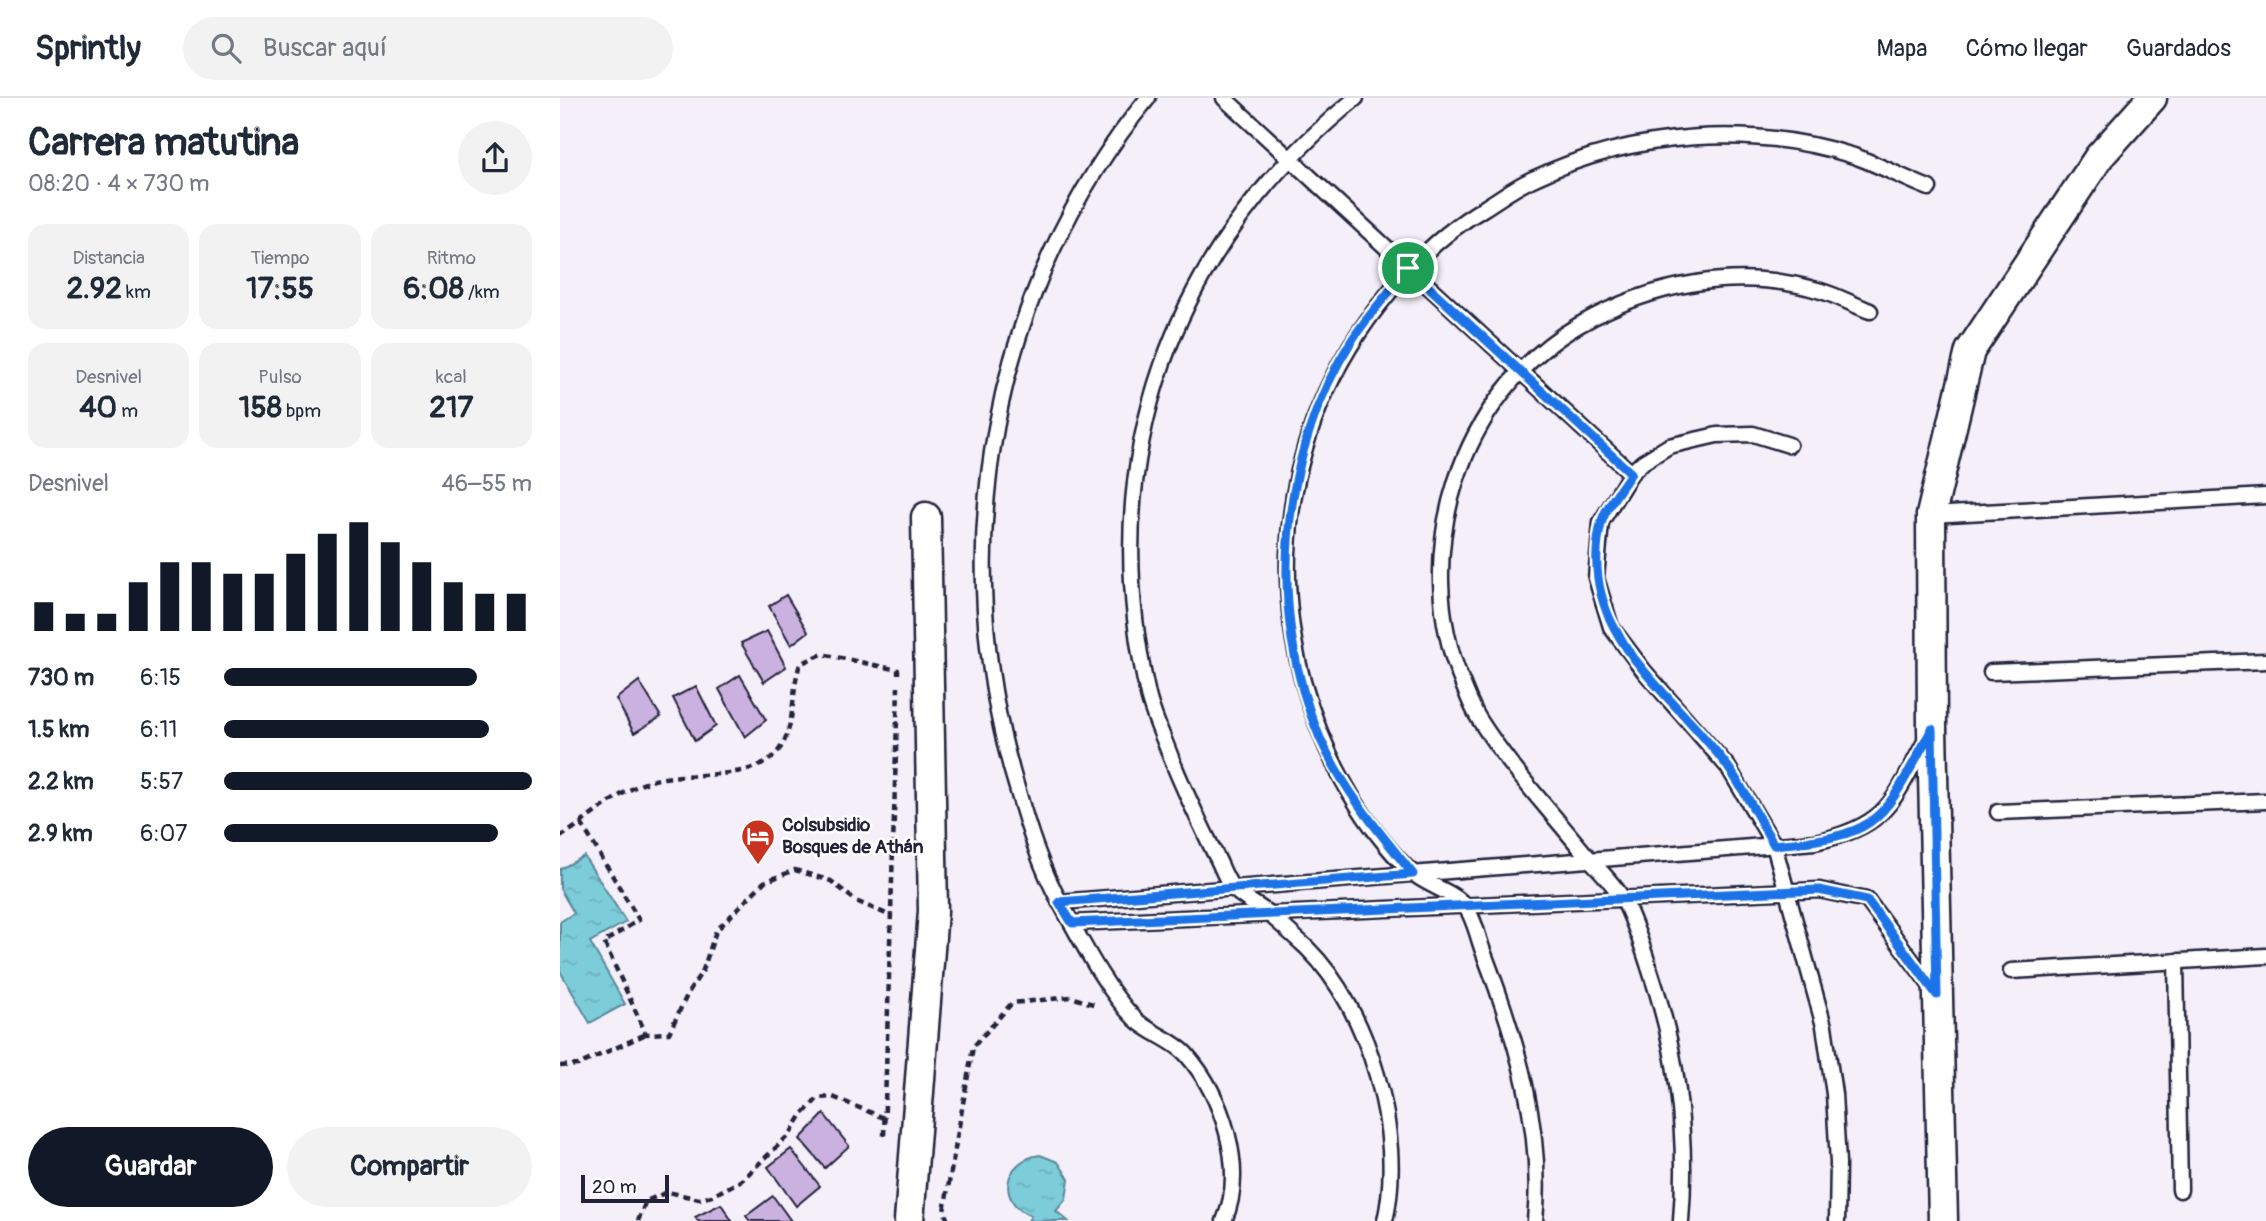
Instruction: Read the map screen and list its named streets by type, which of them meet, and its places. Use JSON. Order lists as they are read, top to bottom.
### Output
{
  "places": {
    "hotel": ["Colsubsidio Bosques de Athán"]
  },
  "scale_bar": "20 m",
  "page": {
    "header": "Sprintly",
    "search": "Buscar aquí",
    "nav": ["Mapa", "Cómo llegar", "Guardados"],
    "heading": ["Carrera matutina", "08:20 · 4 × 730 m"],
    "stats": [
      ["Distancia", "2.92 km"],
      ["Tiempo", "17:55"],
      ["Ritmo", "6:08 /km"],
      ["Desnivel", "40 m"],
      ["Pulso", "158 bpm"],
      ["kcal", "217"]
    ],
    "chart": ["Desnivel", "46–55 m"],
    "list": [
      {
        "name": "730 m",
        "note": "6:15"
      },
      {
        "name": "1.5 km",
        "note": "6:11"
      },
      {
        "name": "2.2 km",
        "note": "5:57"
      },
      {
        "name": "2.9 km",
        "note": "6:07"
      }
    ],
    "buttons": ["Guardar", "Compartir"],
    "scale": "20 m"
  }
}
